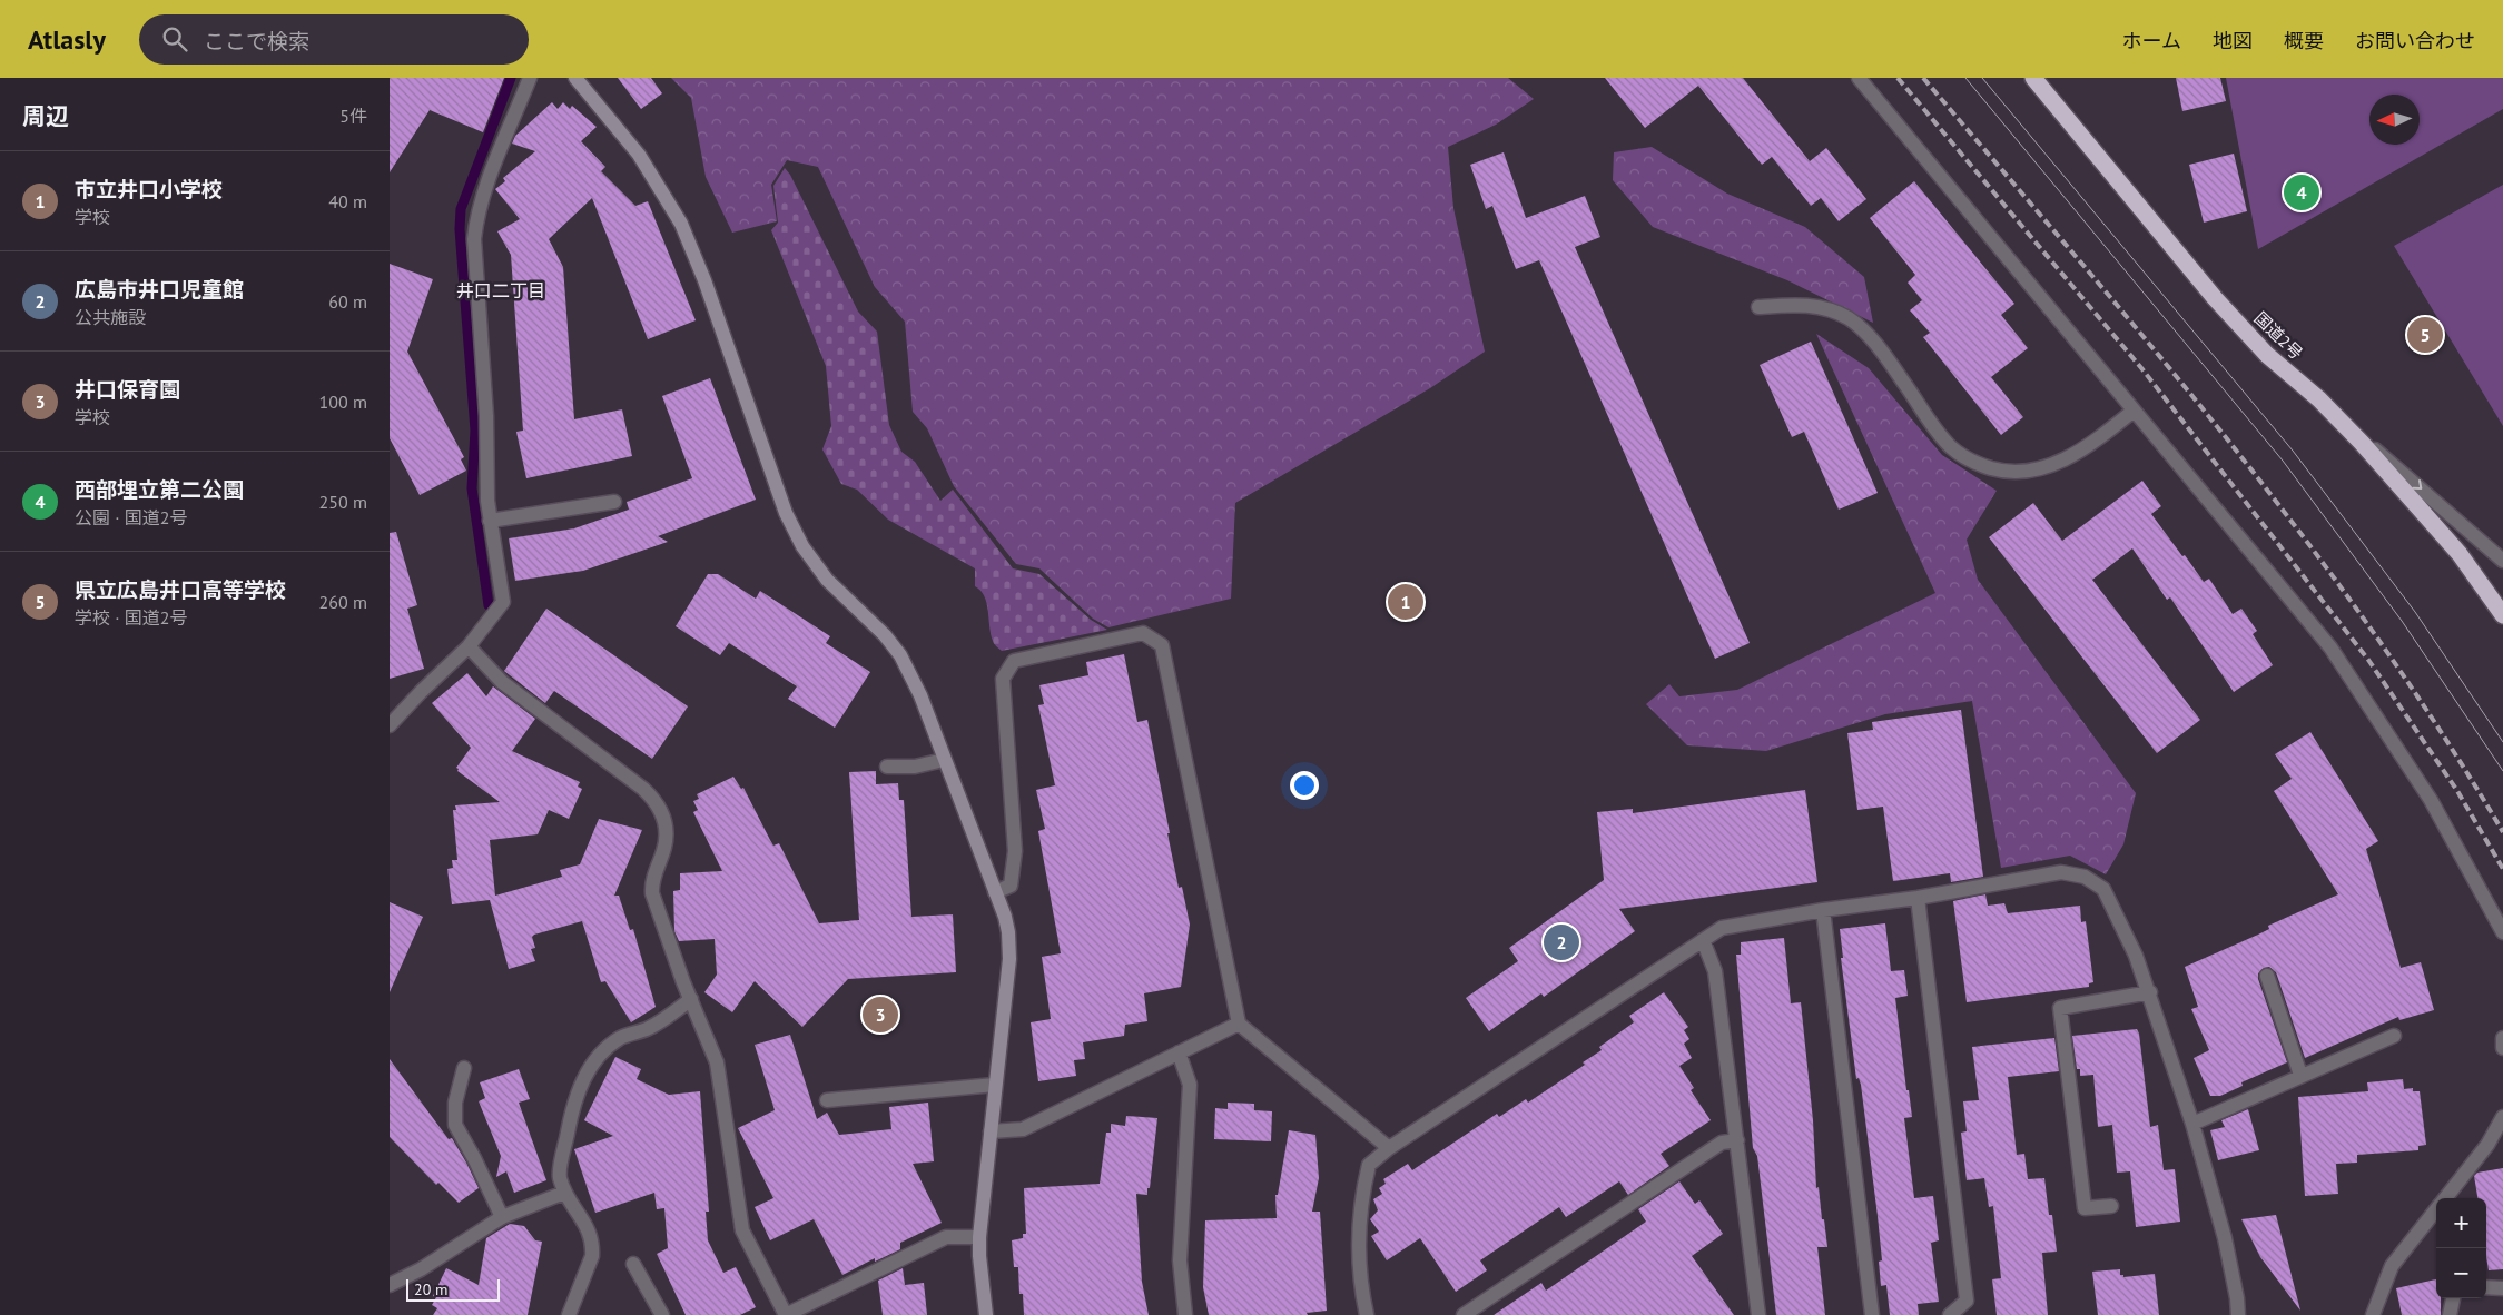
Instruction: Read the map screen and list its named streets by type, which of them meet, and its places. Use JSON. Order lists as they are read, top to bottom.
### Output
{
  "streets": {
    "highway": ["国道2号"]
  },
  "districts": ["井口二丁目"],
  "scale_bar": "20 m",
  "north": "left",
  "page": {
    "header": "Atlasly",
    "search": "ここで検索",
    "nav": [
      "ホーム",
      "地図",
      "概要",
      "お問い合わせ"
    ],
    "heading": ["周辺", "5件"],
    "list": [
      {
        "mark": "1",
        "name": "市立井口小学校",
        "note": "学校",
        "value": "40 m"
      },
      {
        "mark": "2",
        "name": "広島市井口児童館",
        "note": "公共施設",
        "value": "60 m"
      },
      {
        "mark": "3",
        "name": "井口保育園",
        "note": "学校",
        "value": "100 m"
      },
      {
        "mark": "4",
        "name": "西部埋立第二公園",
        "note": "公園 · 国道2号",
        "value": "250 m"
      },
      {
        "mark": "5",
        "name": "県立広島井口高等学校",
        "note": "学校 · 国道2号",
        "value": "260 m"
      }
    ],
    "pins": [
      "4",
      "5",
      "1",
      "2",
      "3"
    ],
    "map_buttons": ["+", "−"],
    "scale": "20 m"
  }
}
